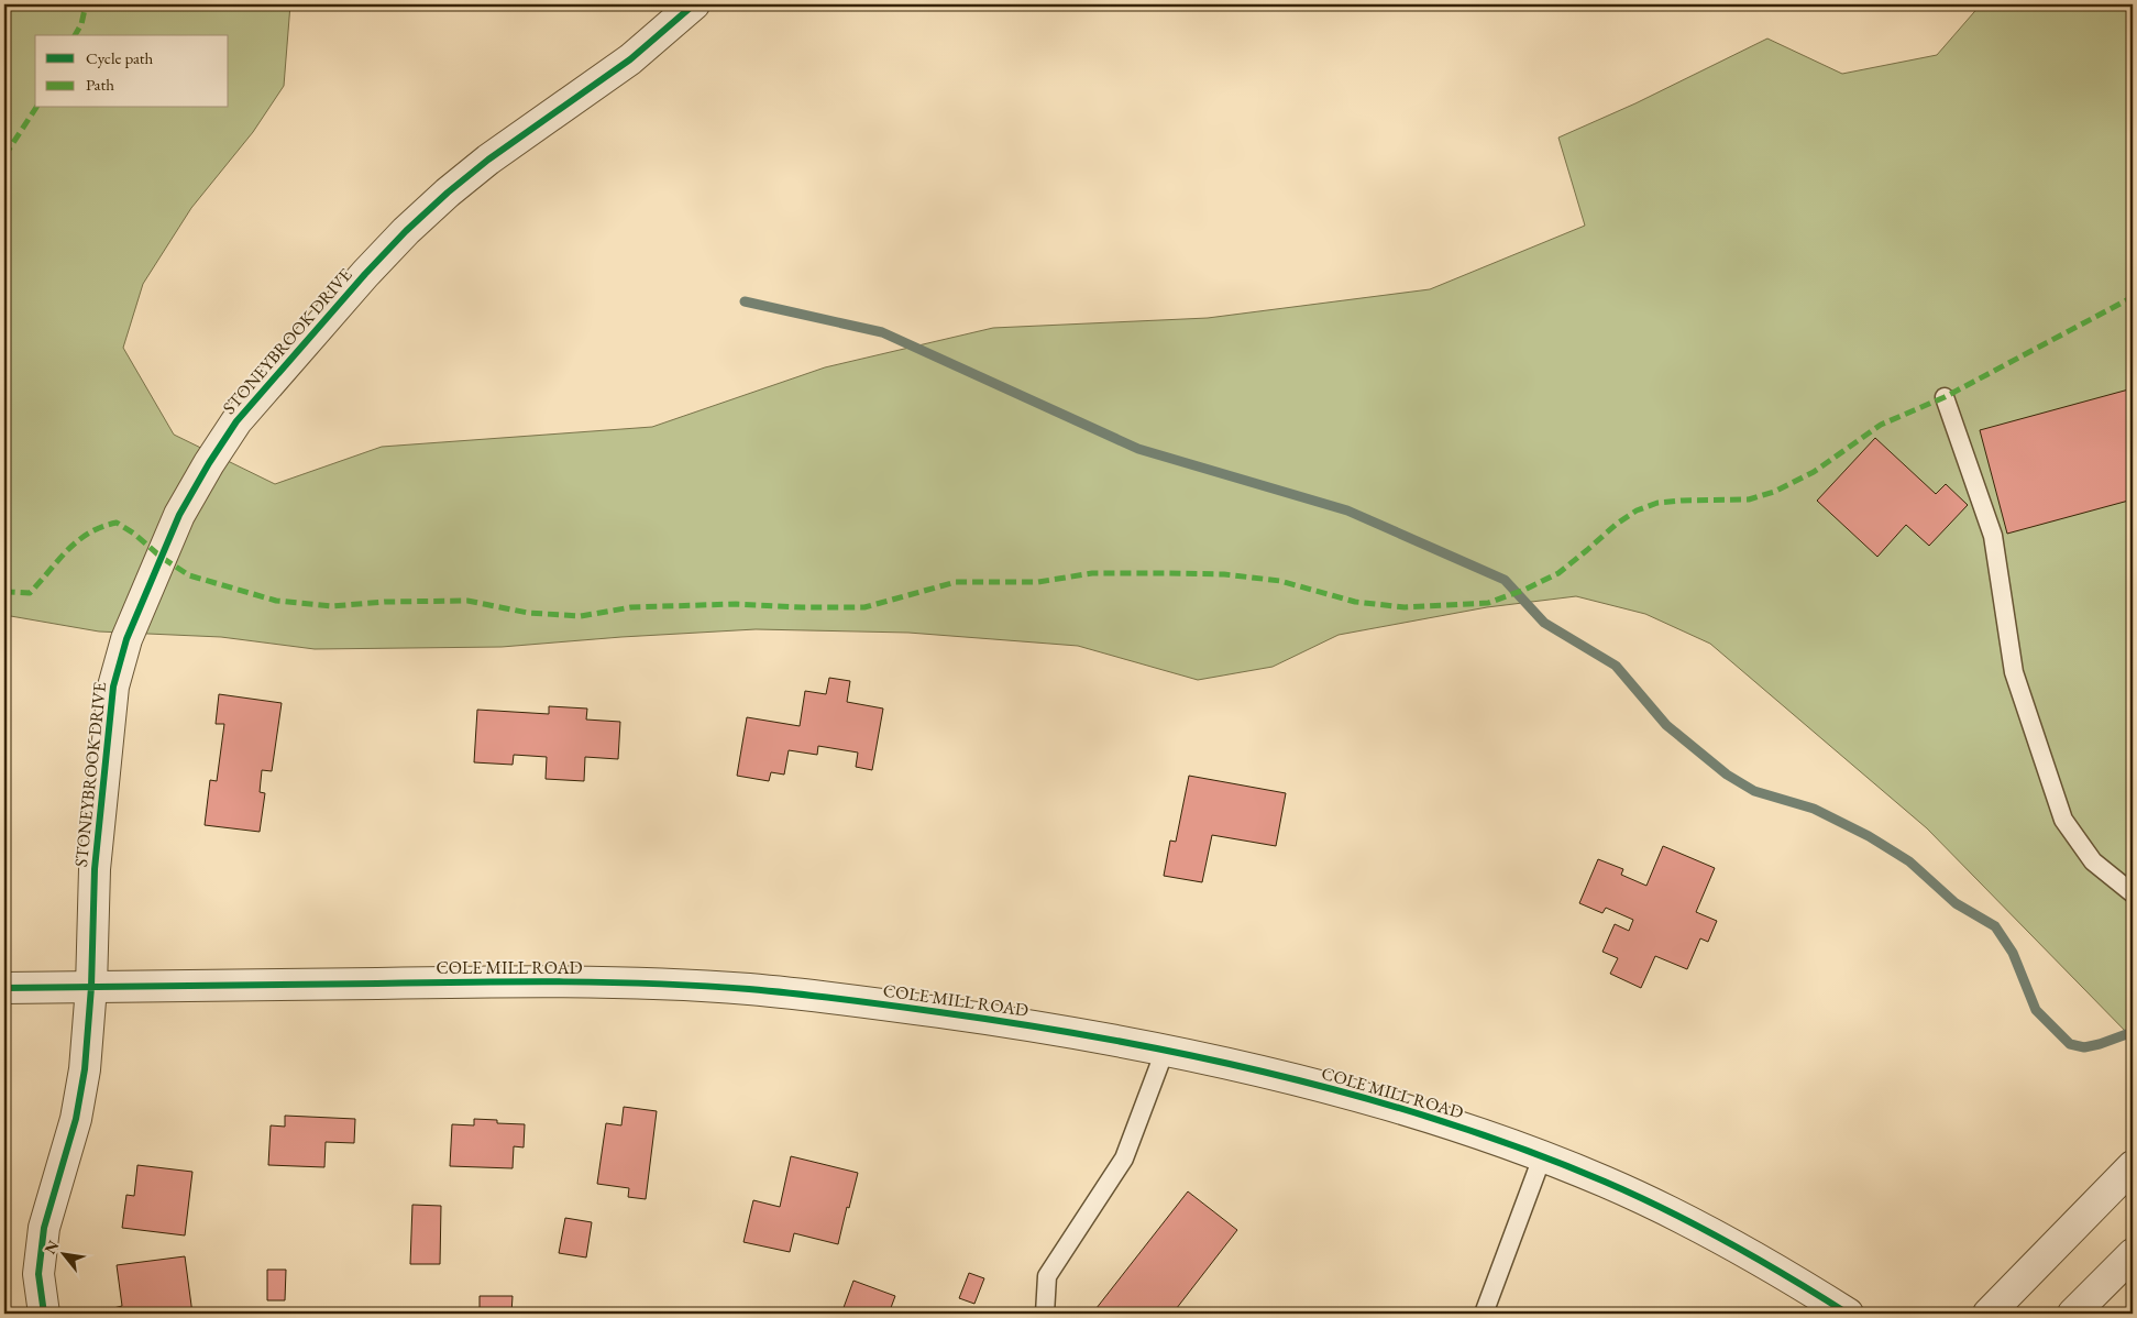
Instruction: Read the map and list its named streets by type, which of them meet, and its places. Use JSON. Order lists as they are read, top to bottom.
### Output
{
  "streets": {
    "street": ["STONEYBROOK DRIVE", "COLE MILL ROAD"]
  },
  "crossings": [
    ["STONEYBROOK DRIVE", "COLE MILL ROAD"]
  ],
  "legend": ["Cycle path", "Path"],
  "north": "top left"
}
